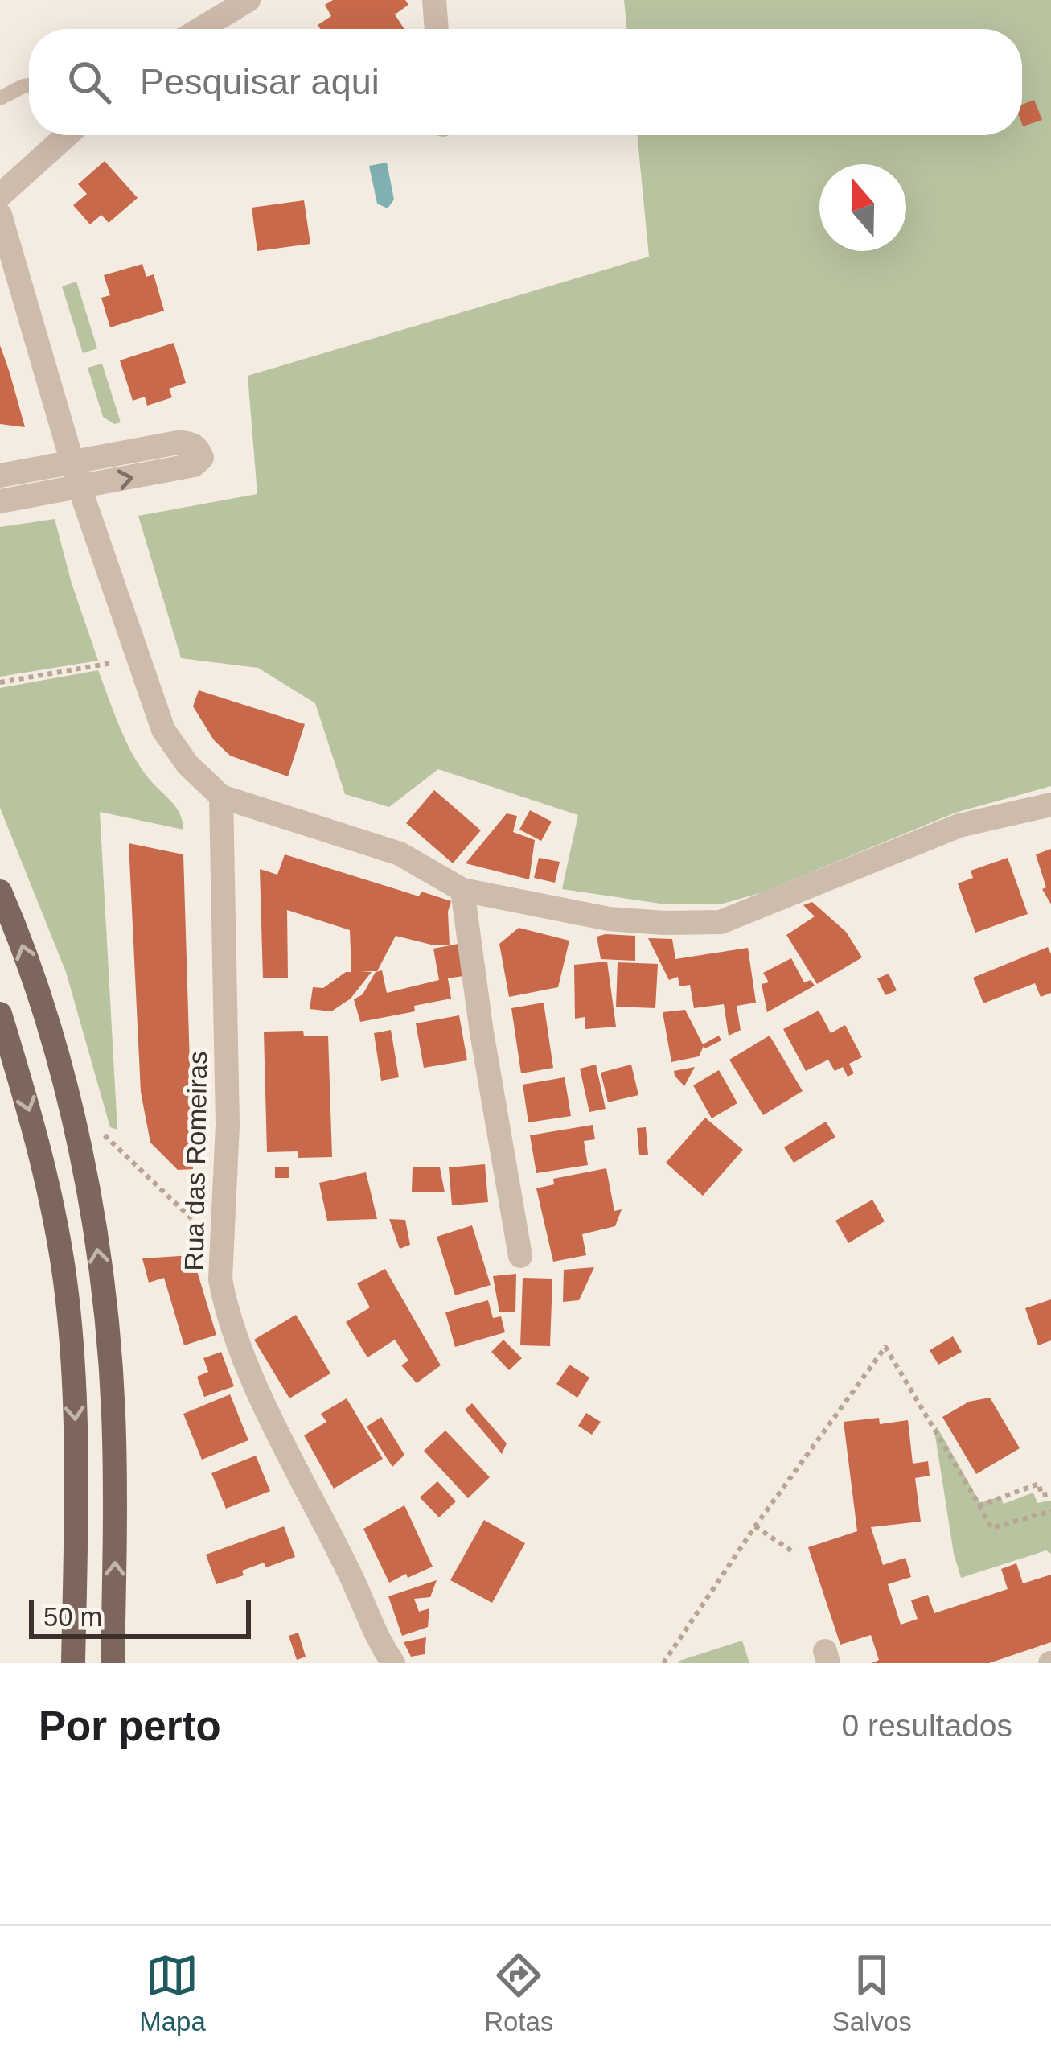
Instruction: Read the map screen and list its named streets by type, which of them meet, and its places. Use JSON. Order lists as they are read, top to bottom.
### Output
{
  "streets": {
    "street": ["Rua das Romeiras"]
  },
  "scale_bar": "50 m",
  "north": "top",
  "page": {
    "search": "Pesquisar aqui",
    "scale": "50 m",
    "heading": ["Por perto", "0 resultados"],
    "nav": ["Mapa", "Rotas", "Salvos"]
  }
}
